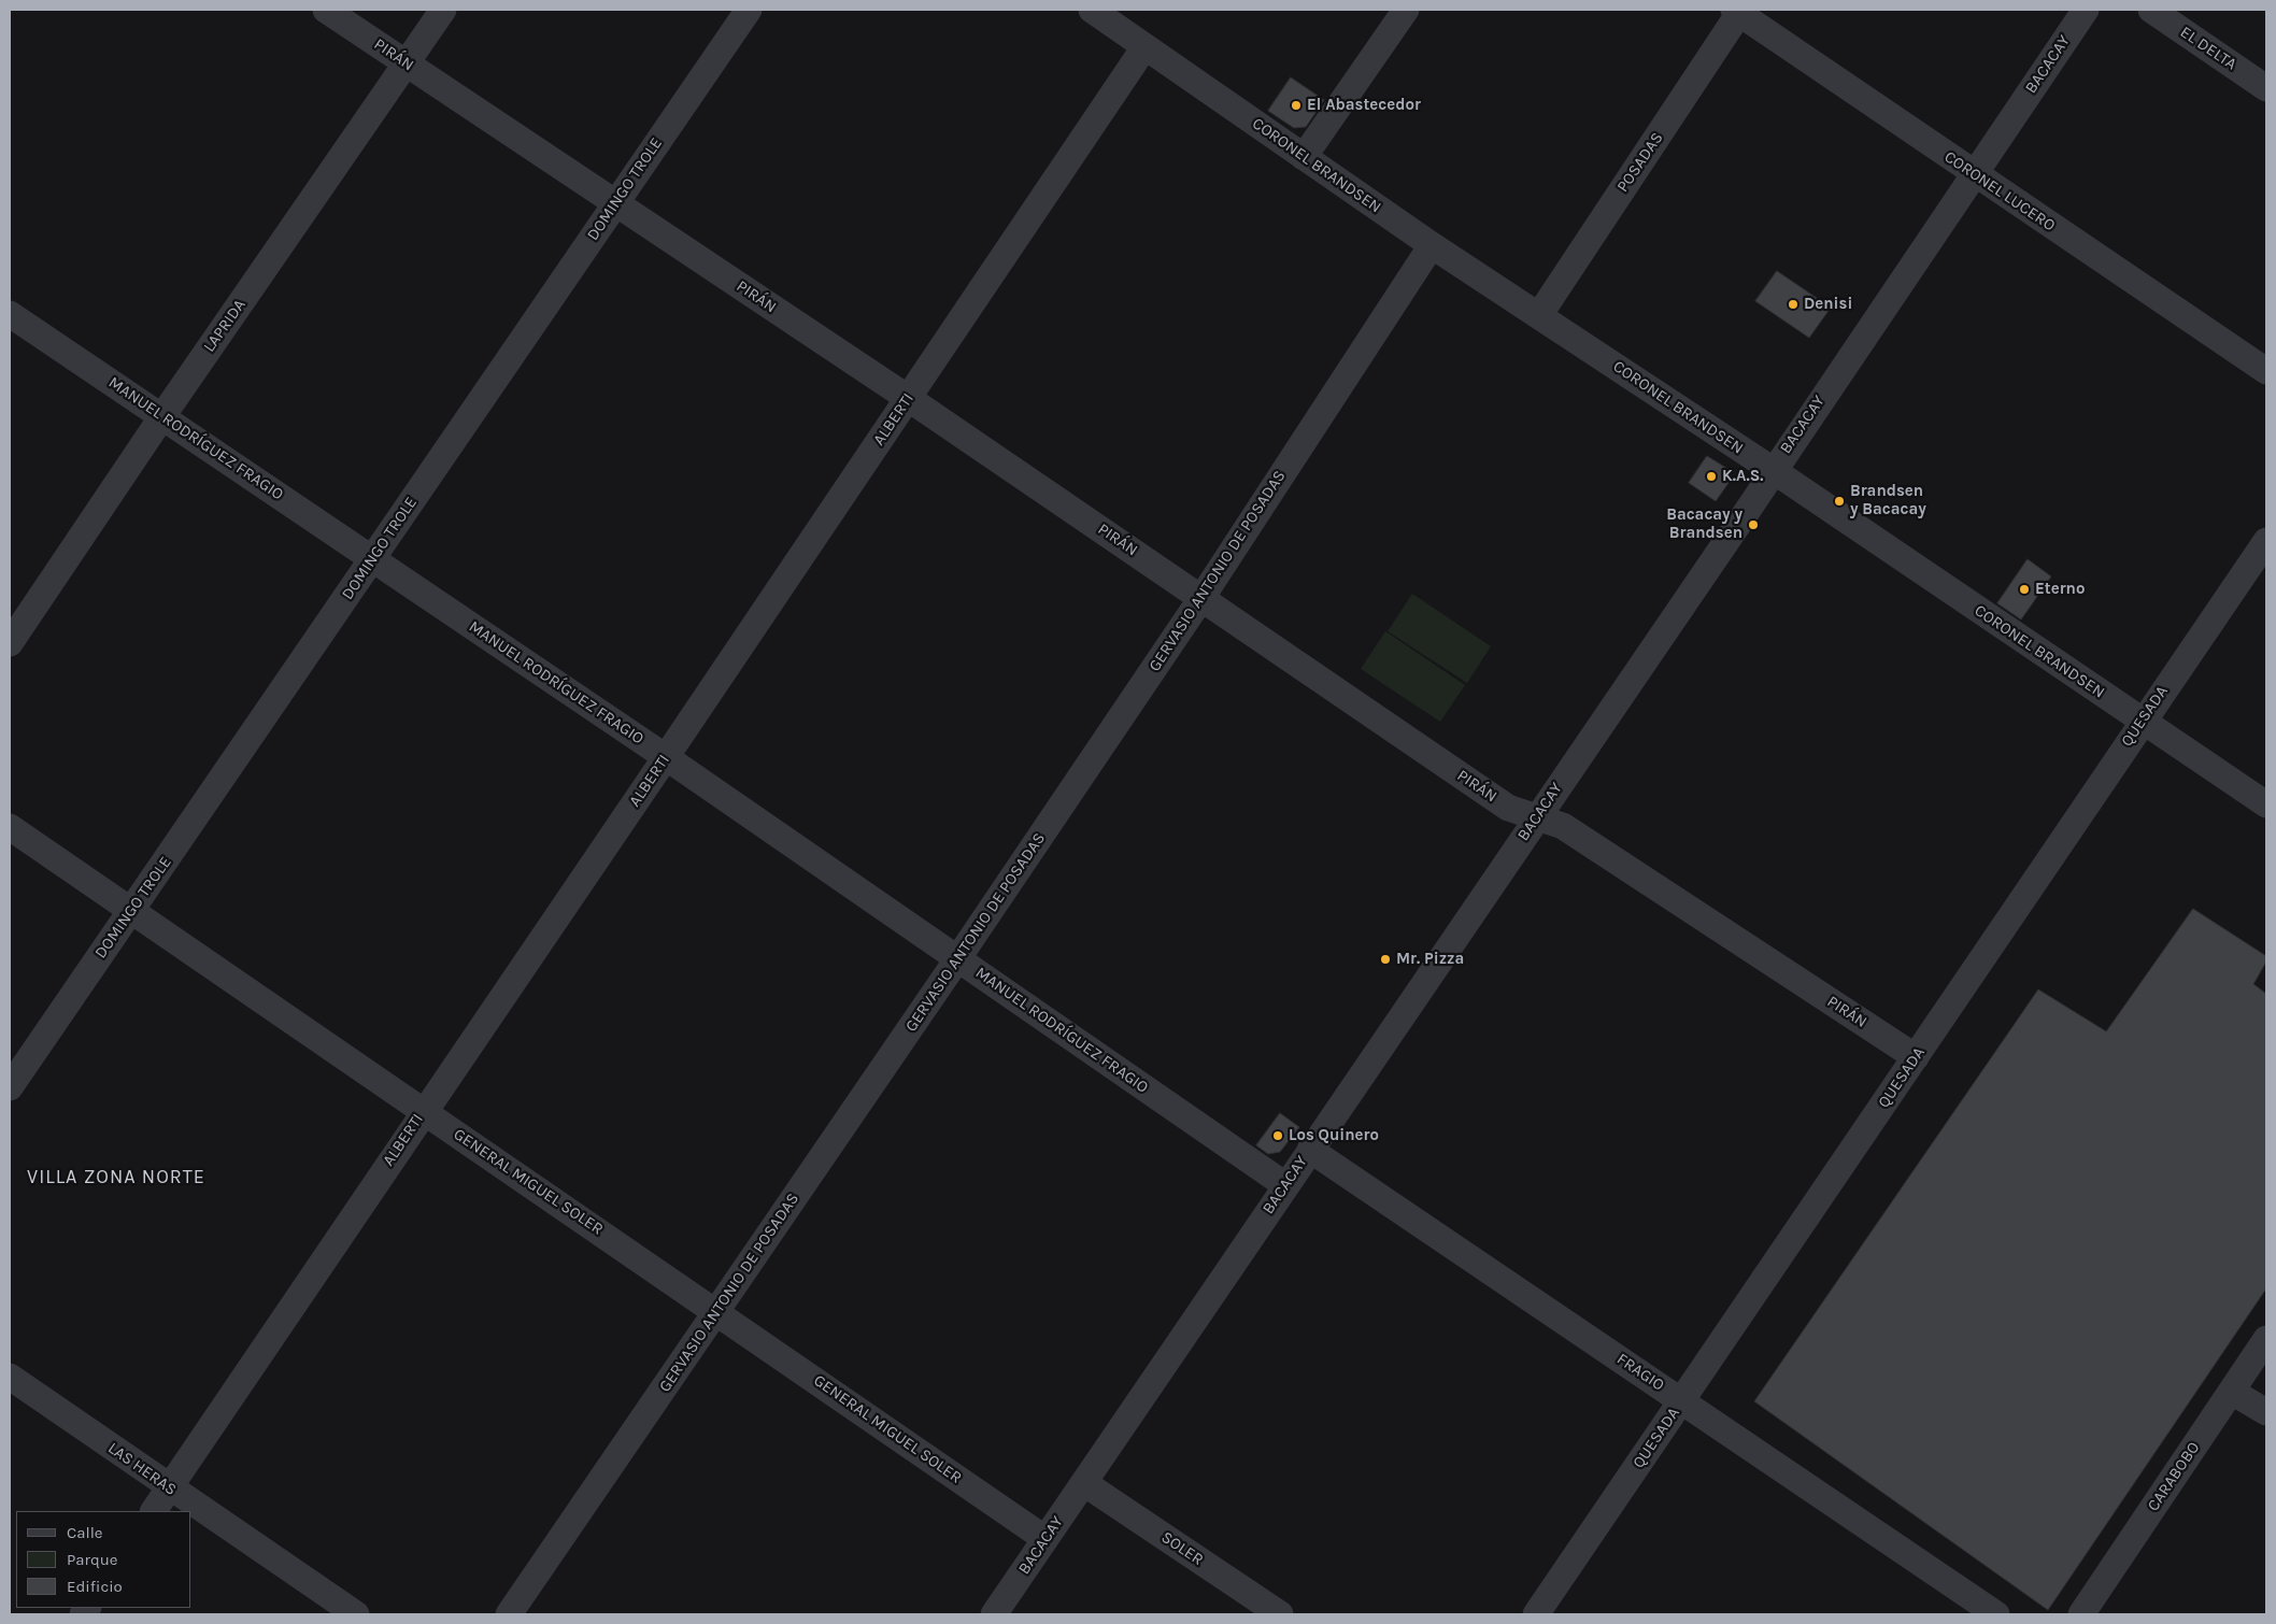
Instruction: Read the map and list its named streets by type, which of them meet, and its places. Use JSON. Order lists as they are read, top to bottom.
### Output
{
  "streets": {
    "street": [
      "EL DELTA",
      "PIRÁN",
      "BACACAY",
      "POSADAS",
      "CORONEL BRANDSEN",
      "DOMINGO TROLE",
      "CORONEL LUCERO",
      "LAPRIDA",
      "ALBERTI",
      "MANUEL RODRÍGUEZ FRAGIO",
      "GERVASIO ANTONIO DE POSADAS",
      "QUESADA",
      "GENERAL MIGUEL SOLER",
      "FRAGIO",
      "LAS HERAS",
      "CARABOBO",
      "SOLER"
    ]
  },
  "crossings": [
    ["PIRÁN", "BACACAY"],
    ["PIRÁN", "DOMINGO TROLE"],
    ["PIRÁN", "LAPRIDA"],
    ["PIRÁN", "ALBERTI"],
    ["PIRÁN", "GERVASIO ANTONIO DE POSADAS"],
    ["PIRÁN", "QUESADA"],
    ["BACACAY", "CORONEL BRANDSEN"],
    ["BACACAY", "CORONEL LUCERO"],
    ["BACACAY", "MANUEL RODRÍGUEZ FRAGIO"],
    ["BACACAY", "GENERAL MIGUEL SOLER"],
    ["BACACAY", "FRAGIO"],
    ["BACACAY", "SOLER"],
    ["POSADAS", "CORONEL BRANDSEN"],
    ["POSADAS", "CORONEL LUCERO"],
    ["CORONEL BRANDSEN", "ALBERTI"],
    ["CORONEL BRANDSEN", "GERVASIO ANTONIO DE POSADAS"],
    ["CORONEL BRANDSEN", "QUESADA"],
    ["DOMINGO TROLE", "MANUEL RODRÍGUEZ FRAGIO"],
    ["DOMINGO TROLE", "GENERAL MIGUEL SOLER"],
    ["LAPRIDA", "MANUEL RODRÍGUEZ FRAGIO"],
    ["ALBERTI", "MANUEL RODRÍGUEZ FRAGIO"],
    ["ALBERTI", "GENERAL MIGUEL SOLER"],
    ["ALBERTI", "LAS HERAS"],
    ["MANUEL RODRÍGUEZ FRAGIO", "GERVASIO ANTONIO DE POSADAS"],
    ["GERVASIO ANTONIO DE POSADAS", "GENERAL MIGUEL SOLER"],
    ["QUESADA", "FRAGIO"]
  ],
  "districts": ["VILLA ZONA NORTE"],
  "places": [
    "El Abastecedor",
    "Denisi",
    "K.A.S.",
    "Brandsen y Bacacay",
    "Bacacay y Brandsen",
    "Eterno",
    "Mr. Pizza",
    "Los Quinero"
  ],
  "legend": ["Calle", "Parque", "Edificio"]
}
